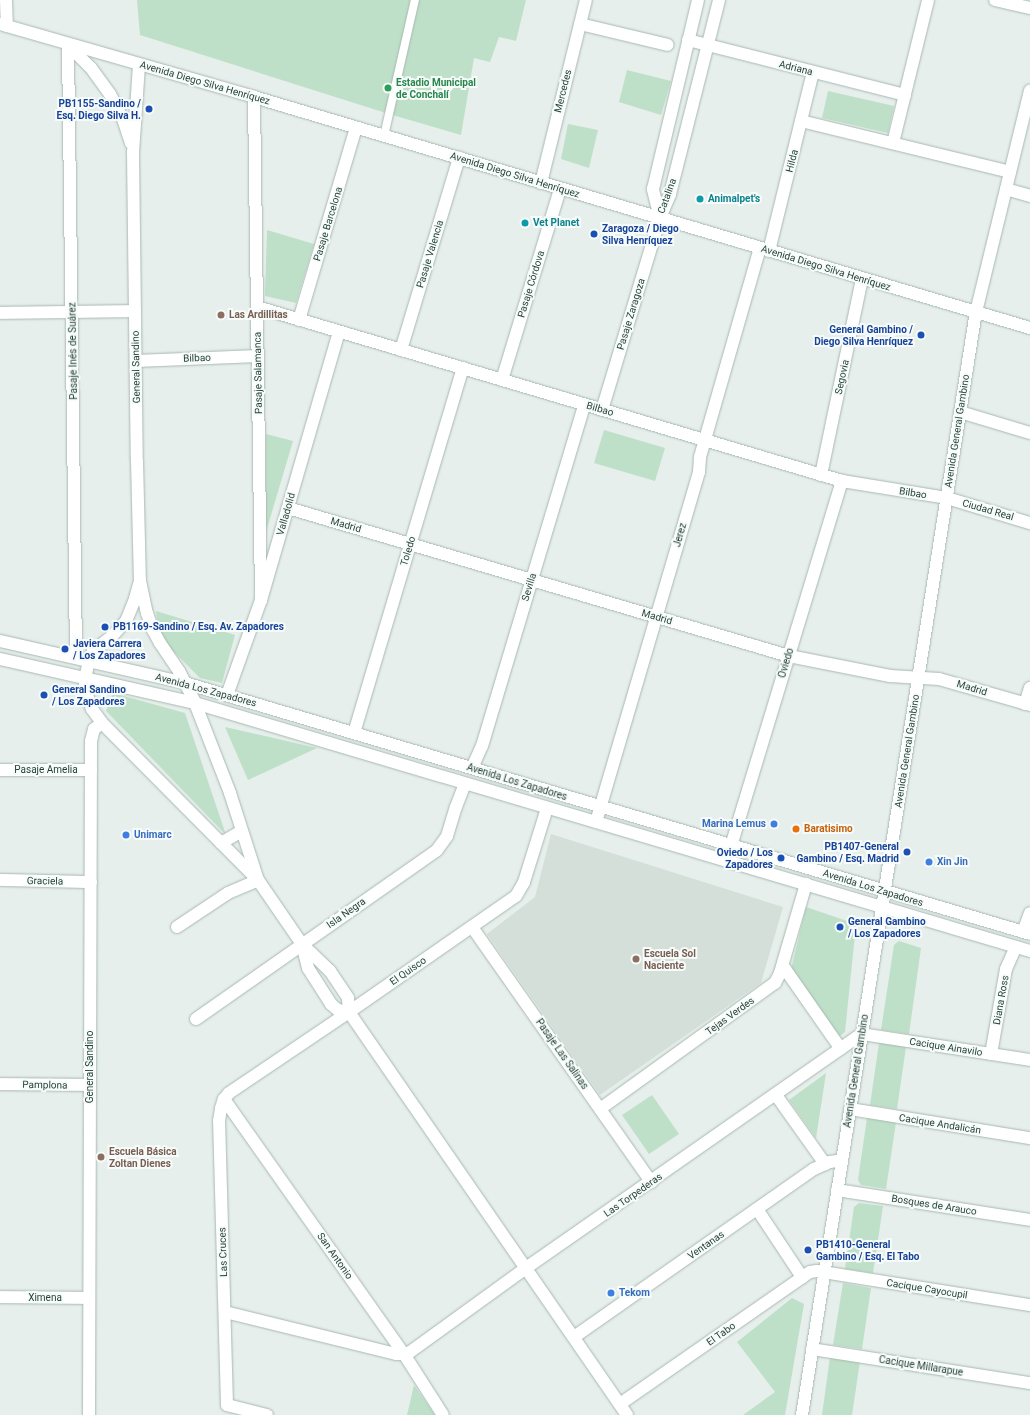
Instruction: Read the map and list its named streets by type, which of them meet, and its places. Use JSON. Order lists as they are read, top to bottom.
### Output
{
  "streets": {
    "street": [
      "Adriana",
      "Avenida Diego Silva Henríquez",
      "Mercedes",
      "Hilda",
      "Catalina",
      "Pasaje Barcelona",
      "Pasaje Valencia",
      "Pasaje Córdova",
      "Pasaje Zaragoza",
      "Pasaje Inés de Suárez",
      "Bilbao",
      "General Sandino",
      "Pasaje Salamanca",
      "Segovia",
      "Avenida General Gambino",
      "Ciudad Real",
      "Valladolid",
      "Madrid",
      "Jerez",
      "Toledo",
      "Sevilla",
      "Oviedo",
      "Avenida Los Zapadores",
      "Pasaje Amelia",
      "Graciela",
      "Isla Negra",
      "El Quisco",
      "Diana Ross",
      "Tejas Verdes",
      "Cacique Ainavilo",
      "Pasaje Las Salinas",
      "Pamplona",
      "Cacique Andalicán",
      "Las Torpederas",
      "Bosques de Arauco",
      "Ventanas",
      "Las Cruces",
      "San Antonio",
      "Cacique Cayocupil",
      "Ximena",
      "El Tabo",
      "Cacique Millarapue"
    ]
  },
  "crossings": [
    ["Adriana", "Hilda"],
    ["Adriana", "Catalina"],
    ["Avenida Diego Silva Henríquez", "Mercedes"],
    ["Avenida Diego Silva Henríquez", "Hilda"],
    ["Avenida Diego Silva Henríquez", "Catalina"],
    ["Avenida Diego Silva Henríquez", "Pasaje Barcelona"],
    ["Avenida Diego Silva Henríquez", "Pasaje Valencia"],
    ["Avenida Diego Silva Henríquez", "Pasaje Córdova"],
    ["Avenida Diego Silva Henríquez", "Pasaje Zaragoza"],
    ["Avenida Diego Silva Henríquez", "Pasaje Inés de Suárez"],
    ["Avenida Diego Silva Henríquez", "General Sandino"],
    ["Avenida Diego Silva Henríquez", "Pasaje Salamanca"],
    ["Avenida Diego Silva Henríquez", "Segovia"],
    ["Avenida Diego Silva Henríquez", "Avenida General Gambino"],
    ["Avenida Diego Silva Henríquez", "Jerez"],
    ["Hilda", "Jerez"],
    ["Catalina", "Pasaje Zaragoza"],
    ["Pasaje Barcelona", "Bilbao"],
    ["Pasaje Valencia", "Bilbao"],
    ["Pasaje Córdova", "Bilbao"],
    ["Pasaje Zaragoza", "Bilbao"],
    ["Pasaje Inés de Suárez", "General Sandino"],
    ["Pasaje Inés de Suárez", "Avenida Los Zapadores"],
    ["Bilbao", "General Sandino"],
    ["Bilbao", "Pasaje Salamanca"],
    ["Bilbao", "Segovia"],
    ["Bilbao", "Avenida General Gambino"],
    ["Bilbao", "Ciudad Real"],
    ["Bilbao", "Valladolid"],
    ["Bilbao", "Jerez"],
    ["Bilbao", "Toledo"],
    ["Bilbao", "Sevilla"],
    ["Bilbao", "Oviedo"],
    ["General Sandino", "Avenida Los Zapadores"],
    ["General Sandino", "Pasaje Amelia"],
    ["General Sandino", "Graciela"],
    ["General Sandino", "Pamplona"],
    ["General Sandino", "Ximena"],
    ["Pasaje Salamanca", "Valladolid"],
    ["Avenida General Gambino", "Ciudad Real"],
    ["Avenida General Gambino", "Madrid"],
    ["Avenida General Gambino", "Avenida Los Zapadores"],
    ["Avenida General Gambino", "Cacique Ainavilo"],
    ["Avenida General Gambino", "Cacique Andalicán"],
    ["Avenida General Gambino", "Las Torpederas"],
    ["Avenida General Gambino", "Bosques de Arauco"],
    ["Avenida General Gambino", "Ventanas"],
    ["Avenida General Gambino", "Cacique Cayocupil"],
    ["Avenida General Gambino", "El Tabo"],
    ["Avenida General Gambino", "Cacique Millarapue"],
    ["Valladolid", "Madrid"],
    ["Valladolid", "Avenida Los Zapadores"],
    ["Madrid", "Jerez"],
    ["Madrid", "Toledo"],
    ["Madrid", "Sevilla"],
    ["Madrid", "Oviedo"],
    ["Jerez", "Avenida Los Zapadores"],
    ["Toledo", "Avenida Los Zapadores"],
    ["Sevilla", "Avenida Los Zapadores"],
    ["Oviedo", "Avenida Los Zapadores"],
    ["Avenida Los Zapadores", "Isla Negra"],
    ["Avenida Los Zapadores", "El Quisco"],
    ["Avenida Los Zapadores", "Diana Ross"],
    ["Avenida Los Zapadores", "Tejas Verdes"],
    ["El Quisco", "Pasaje Las Salinas"],
    ["El Quisco", "Las Cruces"],
    ["El Quisco", "San Antonio"],
    ["Diana Ross", "Cacique Ainavilo"],
    ["Tejas Verdes", "Pasaje Las Salinas"],
    ["Cacique Ainavilo", "Las Torpederas"],
    ["Pasaje Las Salinas", "Las Torpederas"],
    ["Las Torpederas", "San Antonio"],
    ["Las Cruces", "San Antonio"],
    ["Cacique Cayocupil", "El Tabo"]
  ],
  "places": [
    "Estadio Municipal de Conchalí",
    "PB1155-Sandino / Esq. Diego Silva H.",
    "Animalpet's",
    "Vet Planet",
    "Zaragoza / Diego Silva Henríquez",
    "Las Ardillitas",
    "General Gambino / Diego Silva Henríquez",
    "PB1169-Sandino / Esq. Av. Zapadores",
    "Javiera Carrera / Los Zapadores",
    "General Sandino / Los Zapadores",
    "Marina Lemus",
    "Baratisimo",
    "Unimarc",
    "PB1407-General Gambino / Esq. Madrid",
    "Oviedo / Los Zapadores",
    "Xin Jin",
    "General Gambino / Los Zapadores",
    "Escuela Sol Naciente",
    "Escuela Básica Zoltan Dienes",
    "PB1410-General Gambino / Esq. El Tabo",
    "Tekom"
  ]
}
